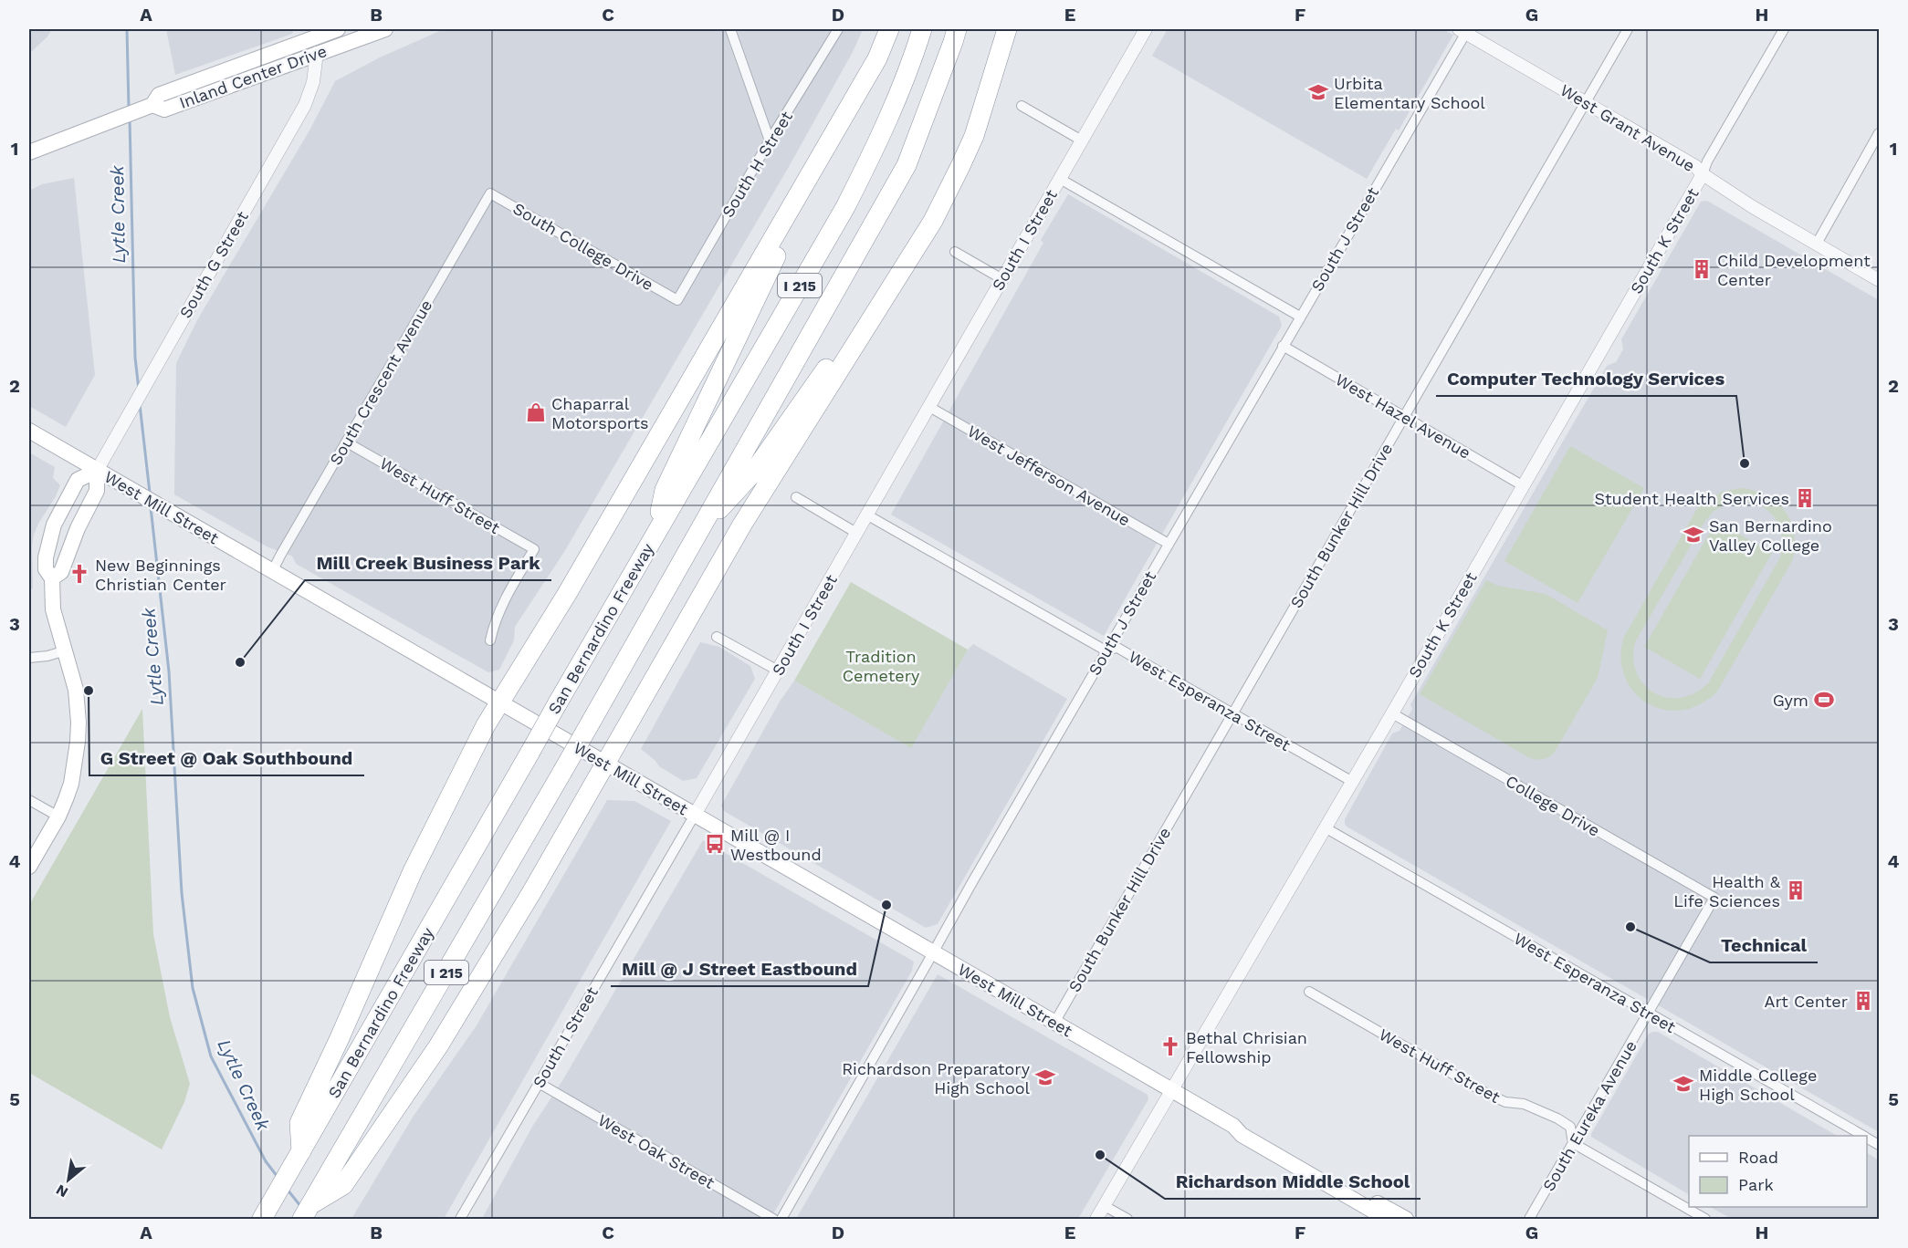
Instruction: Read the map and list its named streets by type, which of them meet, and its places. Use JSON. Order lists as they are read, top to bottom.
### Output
{
  "streets": {
    "highway": ["I 215", "San Bernardino Freeway"],
    "main road": ["Inland Center Drive", "South G Street", "West Mill Street"],
    "street": [
      "West Grant Avenue",
      "South H Street",
      "South J Street",
      "South I Street",
      "South K Street",
      "South College Drive",
      "South Crescent Avenue",
      "West Hazel Avenue",
      "West Jefferson Avenue",
      "West Huff Street",
      "South Bunker Hill Drive",
      "West Esperanza Street",
      "College Drive",
      "South Eureka Avenue",
      "West Oak Street"
    ]
  },
  "crossings": [
    ["Inland Center Drive", "South G Street"],
    ["West Grant Avenue", "South J Street"],
    ["West Grant Avenue", "South K Street"],
    ["West Grant Avenue", "South Bunker Hill Drive"],
    ["South H Street", "South College Drive"],
    ["South J Street", "West Hazel Avenue"],
    ["South J Street", "West Jefferson Avenue"],
    ["South J Street", "West Mill Street"],
    ["South J Street", "West Esperanza Street"],
    ["South I Street", "West Jefferson Avenue"],
    ["South I Street", "West Mill Street"],
    ["South I Street", "West Esperanza Street"],
    ["South I Street", "West Oak Street"],
    ["South K Street", "West Hazel Avenue"],
    ["South K Street", "West Mill Street"],
    ["South K Street", "West Esperanza Street"],
    ["South K Street", "College Drive"],
    ["South College Drive", "South Crescent Avenue"],
    ["South G Street", "West Mill Street"],
    ["South Crescent Avenue", "West Huff Street"],
    ["South Crescent Avenue", "West Mill Street"],
    ["West Hazel Avenue", "South Bunker Hill Drive"],
    ["West Huff Street", "South Eureka Avenue"],
    ["West Mill Street", "South Bunker Hill Drive"],
    ["South Bunker Hill Drive", "West Esperanza Street"],
    ["West Esperanza Street", "South Eureka Avenue"],
    ["College Drive", "South Eureka Avenue"]
  ],
  "water": ["Lytle Creek"],
  "parks": ["Tradition Cemetery"],
  "places": {
    "school or university": [
      "Urbita Elementary School",
      "San Bernardino Valley College",
      "Richardson Preparatory High School",
      "Middle College High School"
    ],
    "building": [
      "Child Development Center",
      "Student Health Services",
      "Health & Life Sciences",
      "Art Center"
    ],
    "shop": ["Chaparral Motorsports"],
    "other": [
      "Computer Technology Services",
      "Mill Creek Business Park",
      "G Street @ Oak Southbound",
      "Mill @ J Street Eastbound",
      "Technical",
      "Richardson Middle School"
    ],
    "church": ["New Beginnings Christian Center", "Bethal Chrisian Fellowship"],
    "sports": ["Gym"],
    "bus stop": ["Mill @ I Westbound"]
  },
  "legend": ["Road", "Park"],
  "north": "bottom left",
  "grid": {
    "columns": [
      "A",
      "B",
      "C",
      "D",
      "E",
      "F",
      "G",
      "H"
    ],
    "rows": [
      "1",
      "2",
      "3",
      "4",
      "5"
    ]
  }
}
